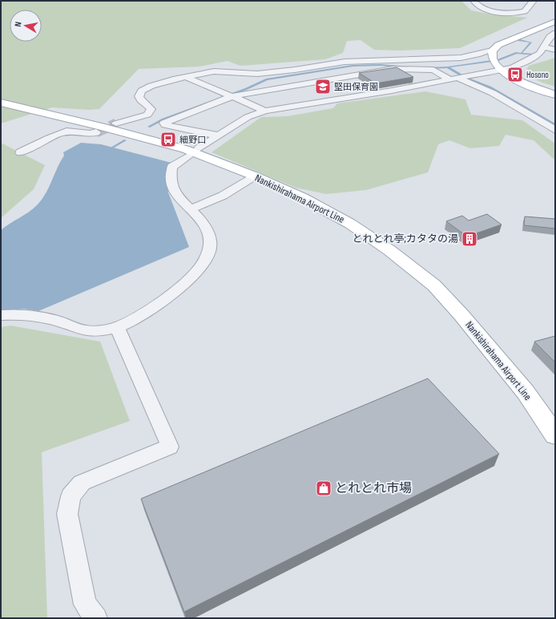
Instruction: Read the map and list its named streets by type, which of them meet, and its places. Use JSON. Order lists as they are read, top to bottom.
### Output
{
  "streets": {
    "main road": ["Nankishirahama Airport Line"]
  },
  "places": {
    "bus stop": ["Hosono", "細野口"],
    "school or university": ["堅田保育園"],
    "building": ["とれとれ亭;カタタの湯"],
    "shop": ["とれとれ市場"]
  },
  "north": "left"
}
